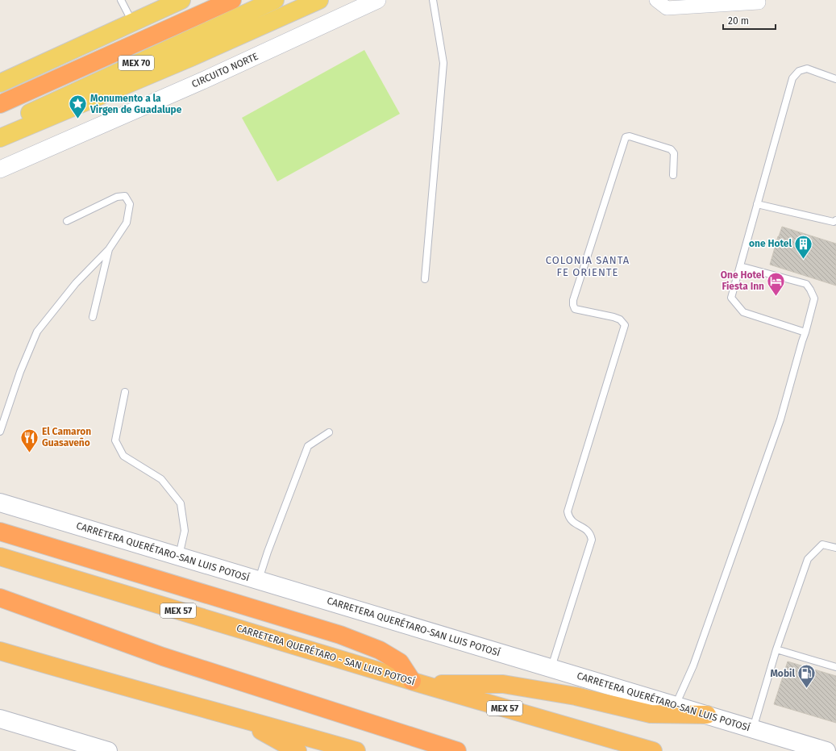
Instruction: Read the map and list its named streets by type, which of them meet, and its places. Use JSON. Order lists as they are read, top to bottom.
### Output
{
  "streets": {
    "highway": ["MEX 57", "CARRETERA QUERÉTARO - SAN LUIS POTOSÍ"],
    "main road": ["MEX 70", "CARRETERA QUERÉTARO-SAN LUIS POTOSÍ"],
    "street": ["CIRCUITO NORTE"]
  },
  "districts": ["COLONIA SANTA FE ORIENTE"],
  "places": {
    "place": ["Monumento a la Virgen de Guadalupe"],
    "building": ["one Hotel"],
    "hotel": ["One Hotel Fiesta Inn"],
    "restaurant": ["El Camaron Guasaveño"],
    "fuel station": ["Mobil"]
  },
  "scale_bar": "20 m"
}
